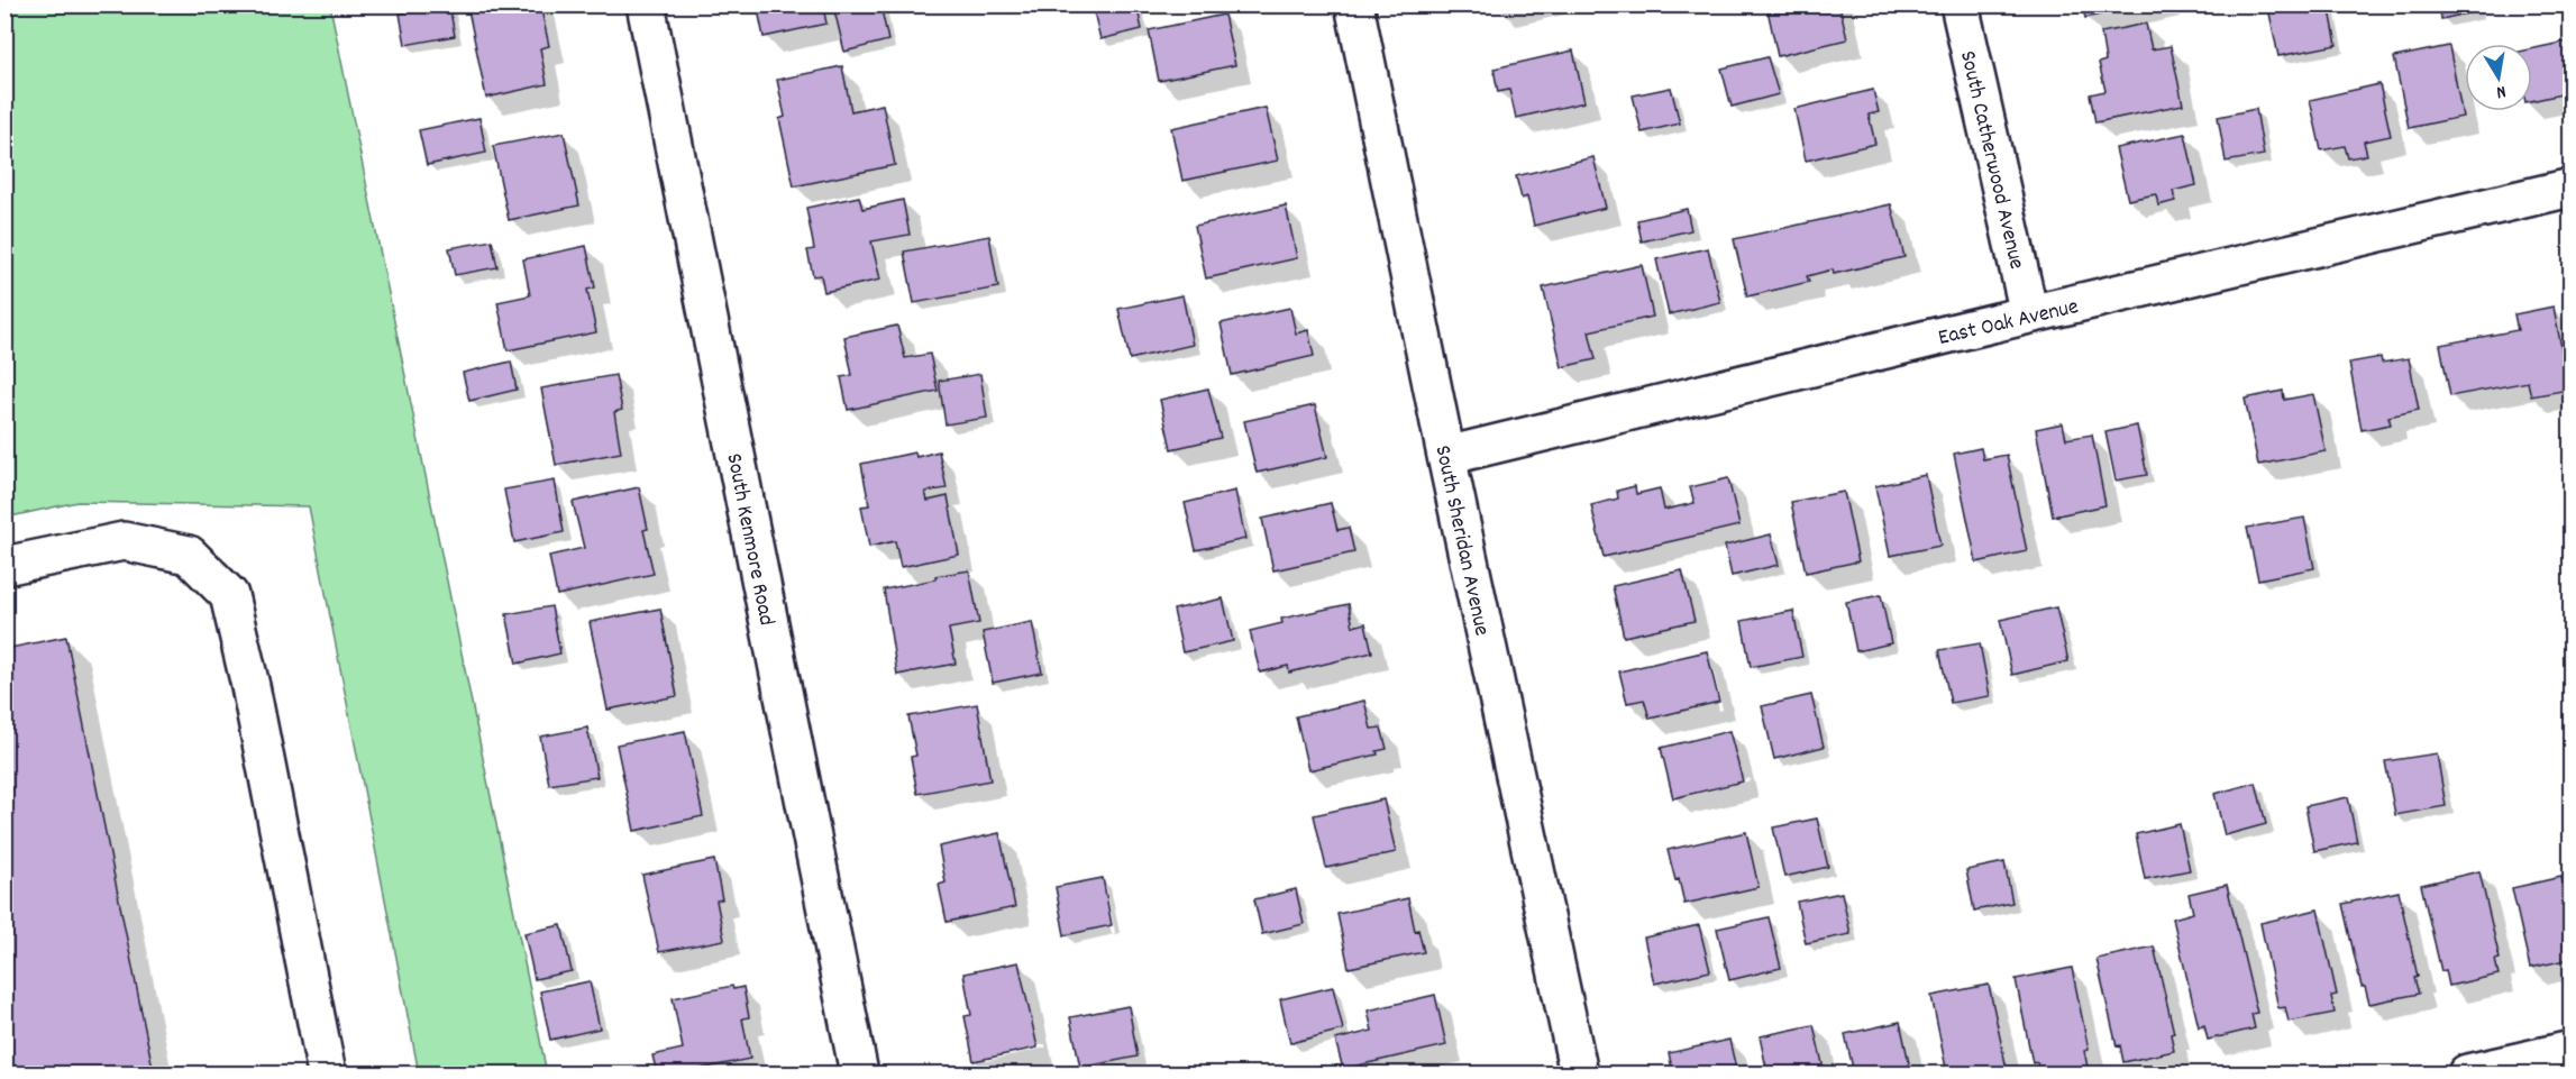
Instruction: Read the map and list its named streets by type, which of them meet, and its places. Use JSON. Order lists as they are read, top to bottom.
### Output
{
  "streets": {
    "street": [
      "South Catherwood Avenue",
      "East Oak Avenue",
      "South Kenmore Road",
      "South Sheridan Avenue"
    ]
  },
  "crossings": [
    ["South Catherwood Avenue", "East Oak Avenue"],
    ["East Oak Avenue", "South Sheridan Avenue"]
  ],
  "north": "bottom"
}
